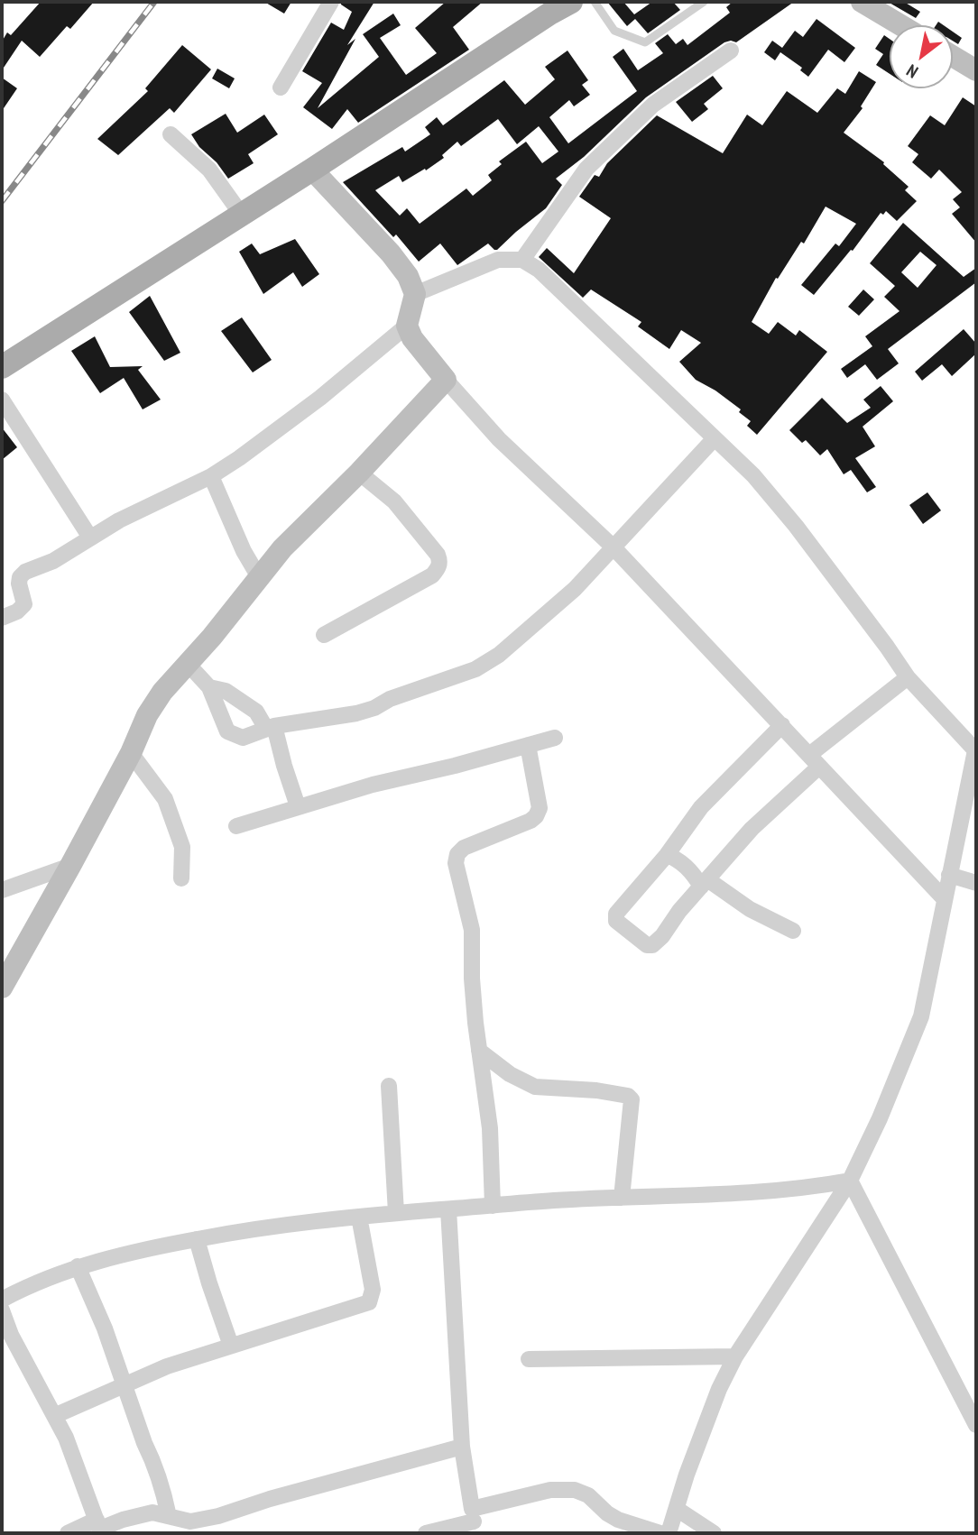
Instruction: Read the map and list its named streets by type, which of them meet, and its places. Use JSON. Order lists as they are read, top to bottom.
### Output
{
  "north": "bottom left"
}
